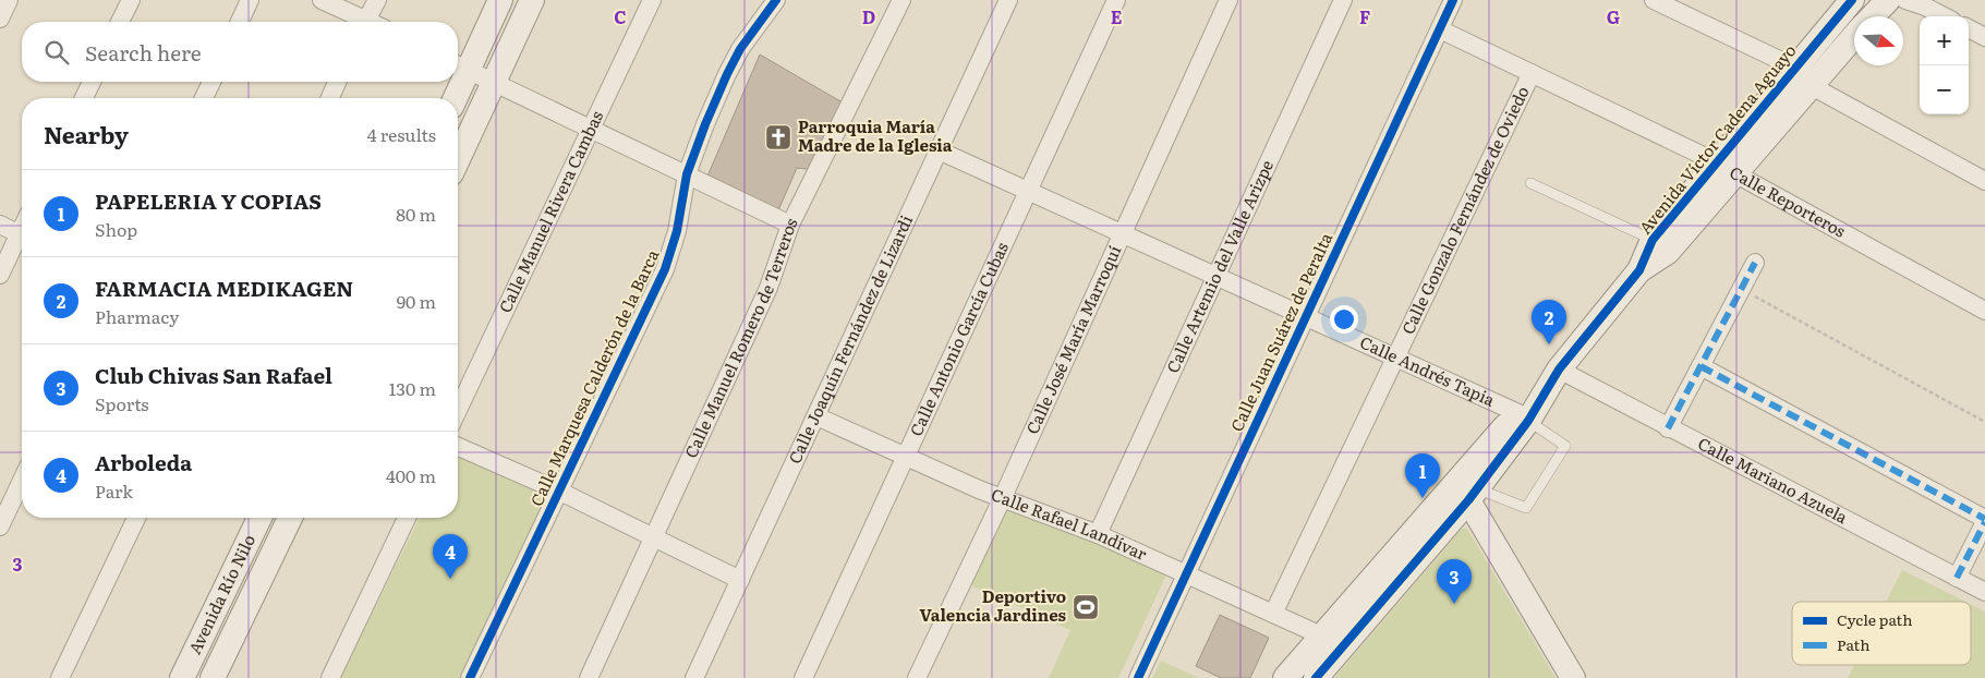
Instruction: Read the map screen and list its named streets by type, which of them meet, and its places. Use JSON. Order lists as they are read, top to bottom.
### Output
{
  "streets": {
    "street": [
      "Avenida Víctor Cadena Aguayo",
      "Calle Reporteros",
      "Calle Gonzalo Fernández de Oviedo",
      "Calle Manuel Rivera Cambas",
      "Calle Artemio del Valle Arizpe",
      "Calle Juan Suárez de Peralta",
      "Calle Manuel Romero de Terreros",
      "Calle Joaquín Fernández de Lizardi",
      "Calle Antonio García Cubas",
      "Calle José María Marroquí",
      "Calle Andrés Tapia",
      "Calle Marquesa Calderón de la Barca",
      "Calle Mariano Azuela",
      "Calle Rafael Landívar",
      "Avenida Río Nilo"
    ]
  },
  "crossings": [
    ["Avenida Víctor Cadena Aguayo", "Calle Reporteros"],
    ["Avenida Víctor Cadena Aguayo", "Calle Andrés Tapia"],
    ["Avenida Víctor Cadena Aguayo", "Calle Mariano Azuela"],
    ["Avenida Víctor Cadena Aguayo", "Calle Rafael Landívar"],
    ["Calle Reporteros", "Calle Gonzalo Fernández de Oviedo"],
    ["Calle Reporteros", "Calle Juan Suárez de Peralta"],
    ["Calle Gonzalo Fernández de Oviedo", "Calle Andrés Tapia"],
    ["Calle Gonzalo Fernández de Oviedo", "Calle Rafael Landívar"],
    ["Calle Artemio del Valle Arizpe", "Calle Andrés Tapia"],
    ["Calle Artemio del Valle Arizpe", "Calle Rafael Landívar"],
    ["Calle Juan Suárez de Peralta", "Calle Andrés Tapia"],
    ["Calle Juan Suárez de Peralta", "Calle Rafael Landívar"],
    ["Calle Joaquín Fernández de Lizardi", "Calle Andrés Tapia"],
    ["Calle Joaquín Fernández de Lizardi", "Calle Rafael Landívar"],
    ["Calle Antonio García Cubas", "Calle Andrés Tapia"],
    ["Calle Antonio García Cubas", "Calle Rafael Landívar"],
    ["Calle José María Marroquí", "Calle Andrés Tapia"],
    ["Calle José María Marroquí", "Calle Rafael Landívar"]
  ],
  "places": {
    "church": ["Parroquia María Madre de la Iglesia"],
    "sports": ["Deportivo Valencia Jardines"]
  },
  "legend": ["Cycle path", "Path"],
  "north": "right",
  "page": {
    "map_buttons": ["+", "−"],
    "search": "Search here",
    "heading": ["Nearby", "4 results"],
    "list": [
      {
        "mark": "1",
        "name": "PAPELERIA Y COPIAS",
        "note": "Shop",
        "value": "80 m"
      },
      {
        "mark": "2",
        "name": "FARMACIA MEDIKAGEN",
        "note": "Pharmacy",
        "value": "90 m"
      },
      {
        "mark": "3",
        "name": "Club Chivas San Rafael",
        "note": "Sports",
        "value": "130 m"
      },
      {
        "mark": "4",
        "name": "Arboleda",
        "note": "Park",
        "value": "400 m"
      }
    ],
    "pins": [
      "2",
      "1",
      "4",
      "3"
    ]
  },
  "grid": {
    "columns": [
      "C",
      "D",
      "E",
      "F",
      "G"
    ],
    "rows": ["3"]
  }
}
